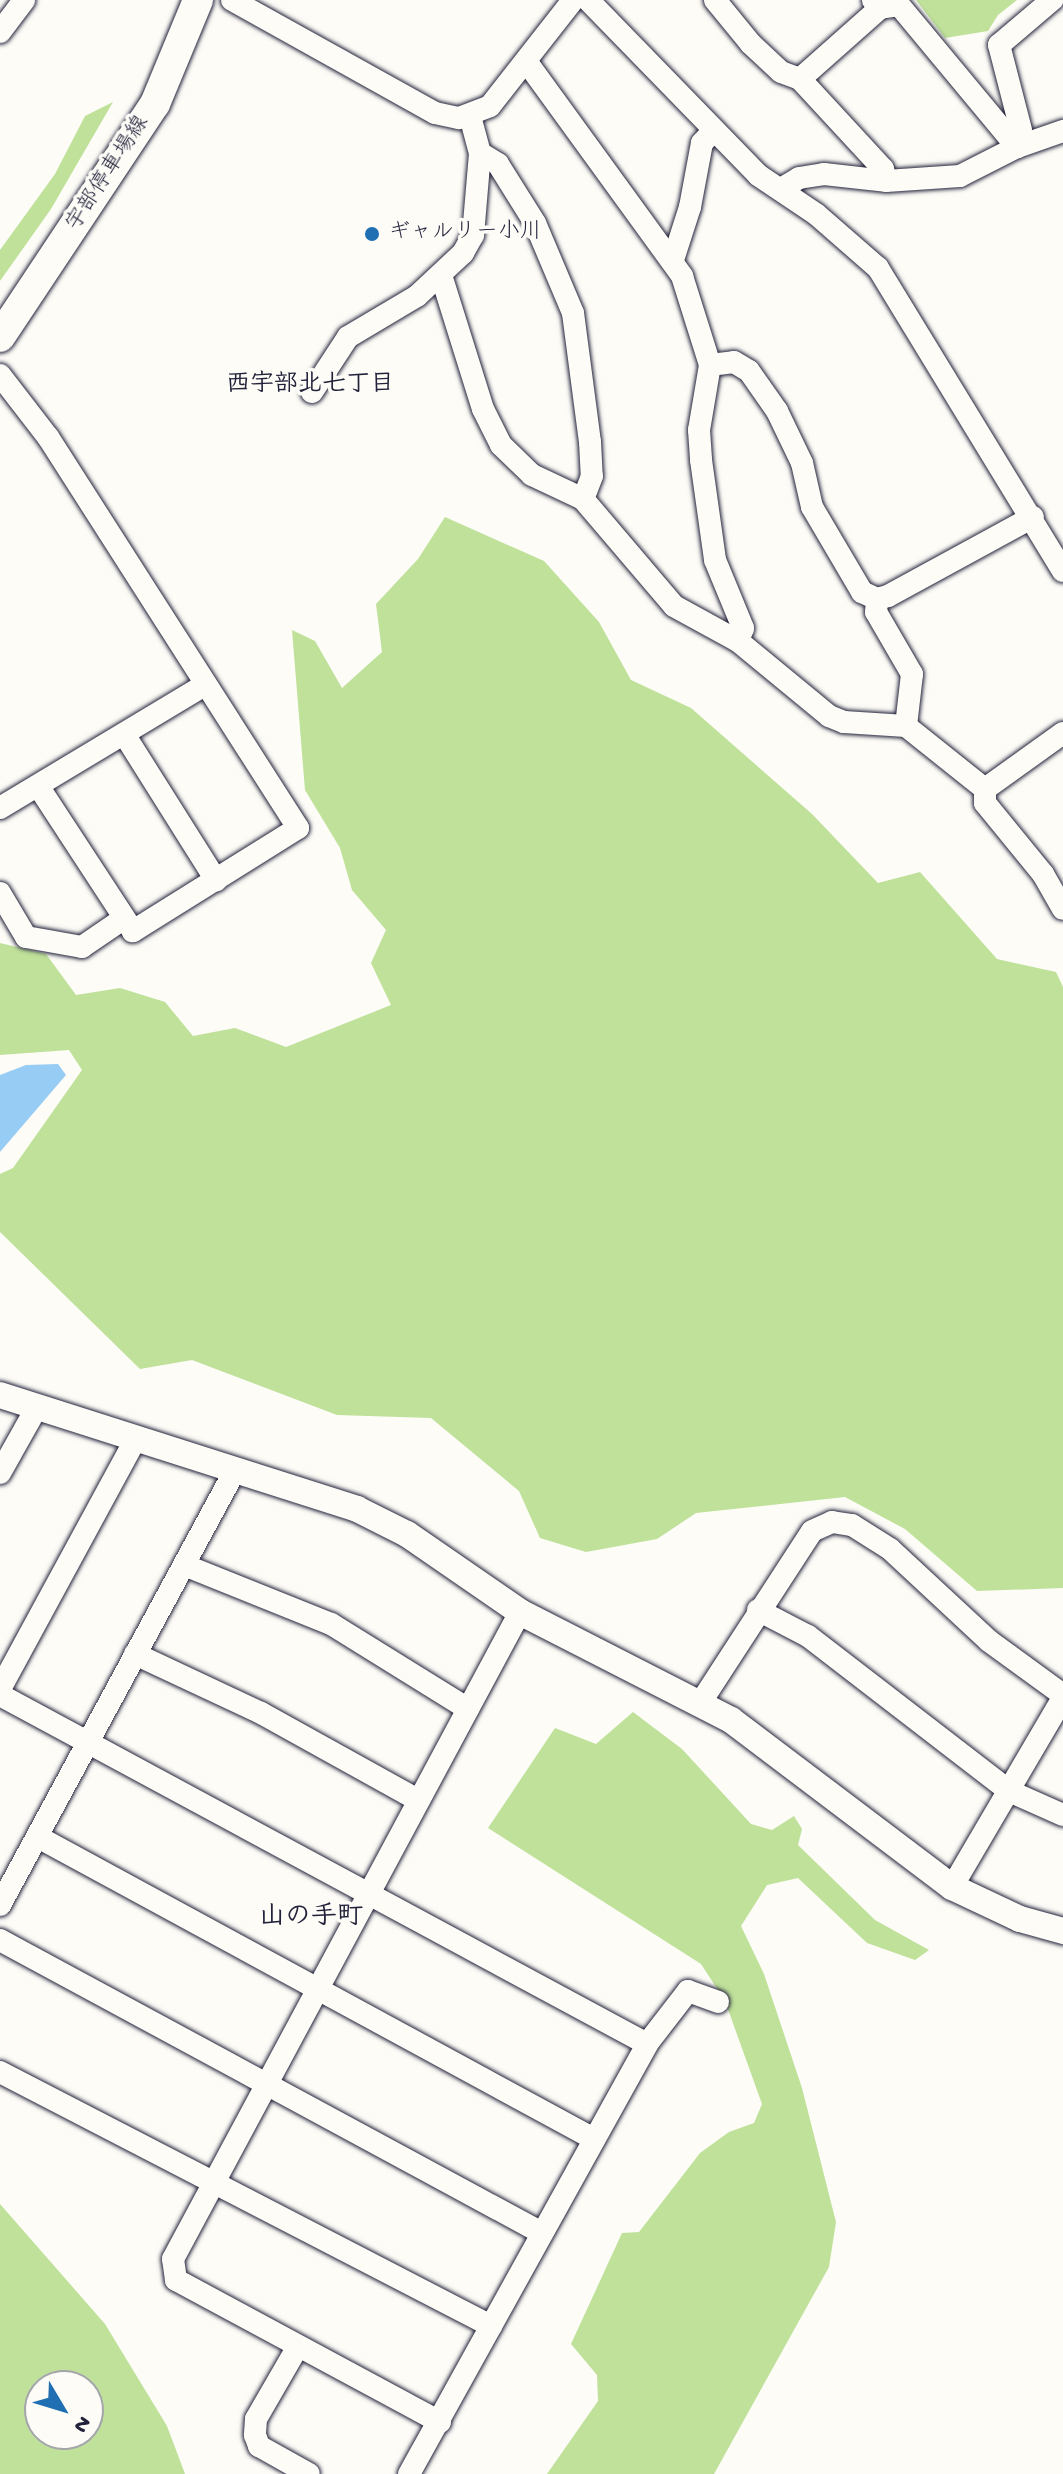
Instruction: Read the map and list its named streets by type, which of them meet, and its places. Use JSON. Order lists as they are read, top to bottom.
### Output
{
  "streets": {
    "main road": ["宇部停車場線"]
  },
  "districts": ["西宇部北七丁目", "山の手町"],
  "places": ["ギャルリー小川"],
  "north": "bottom right"
}
